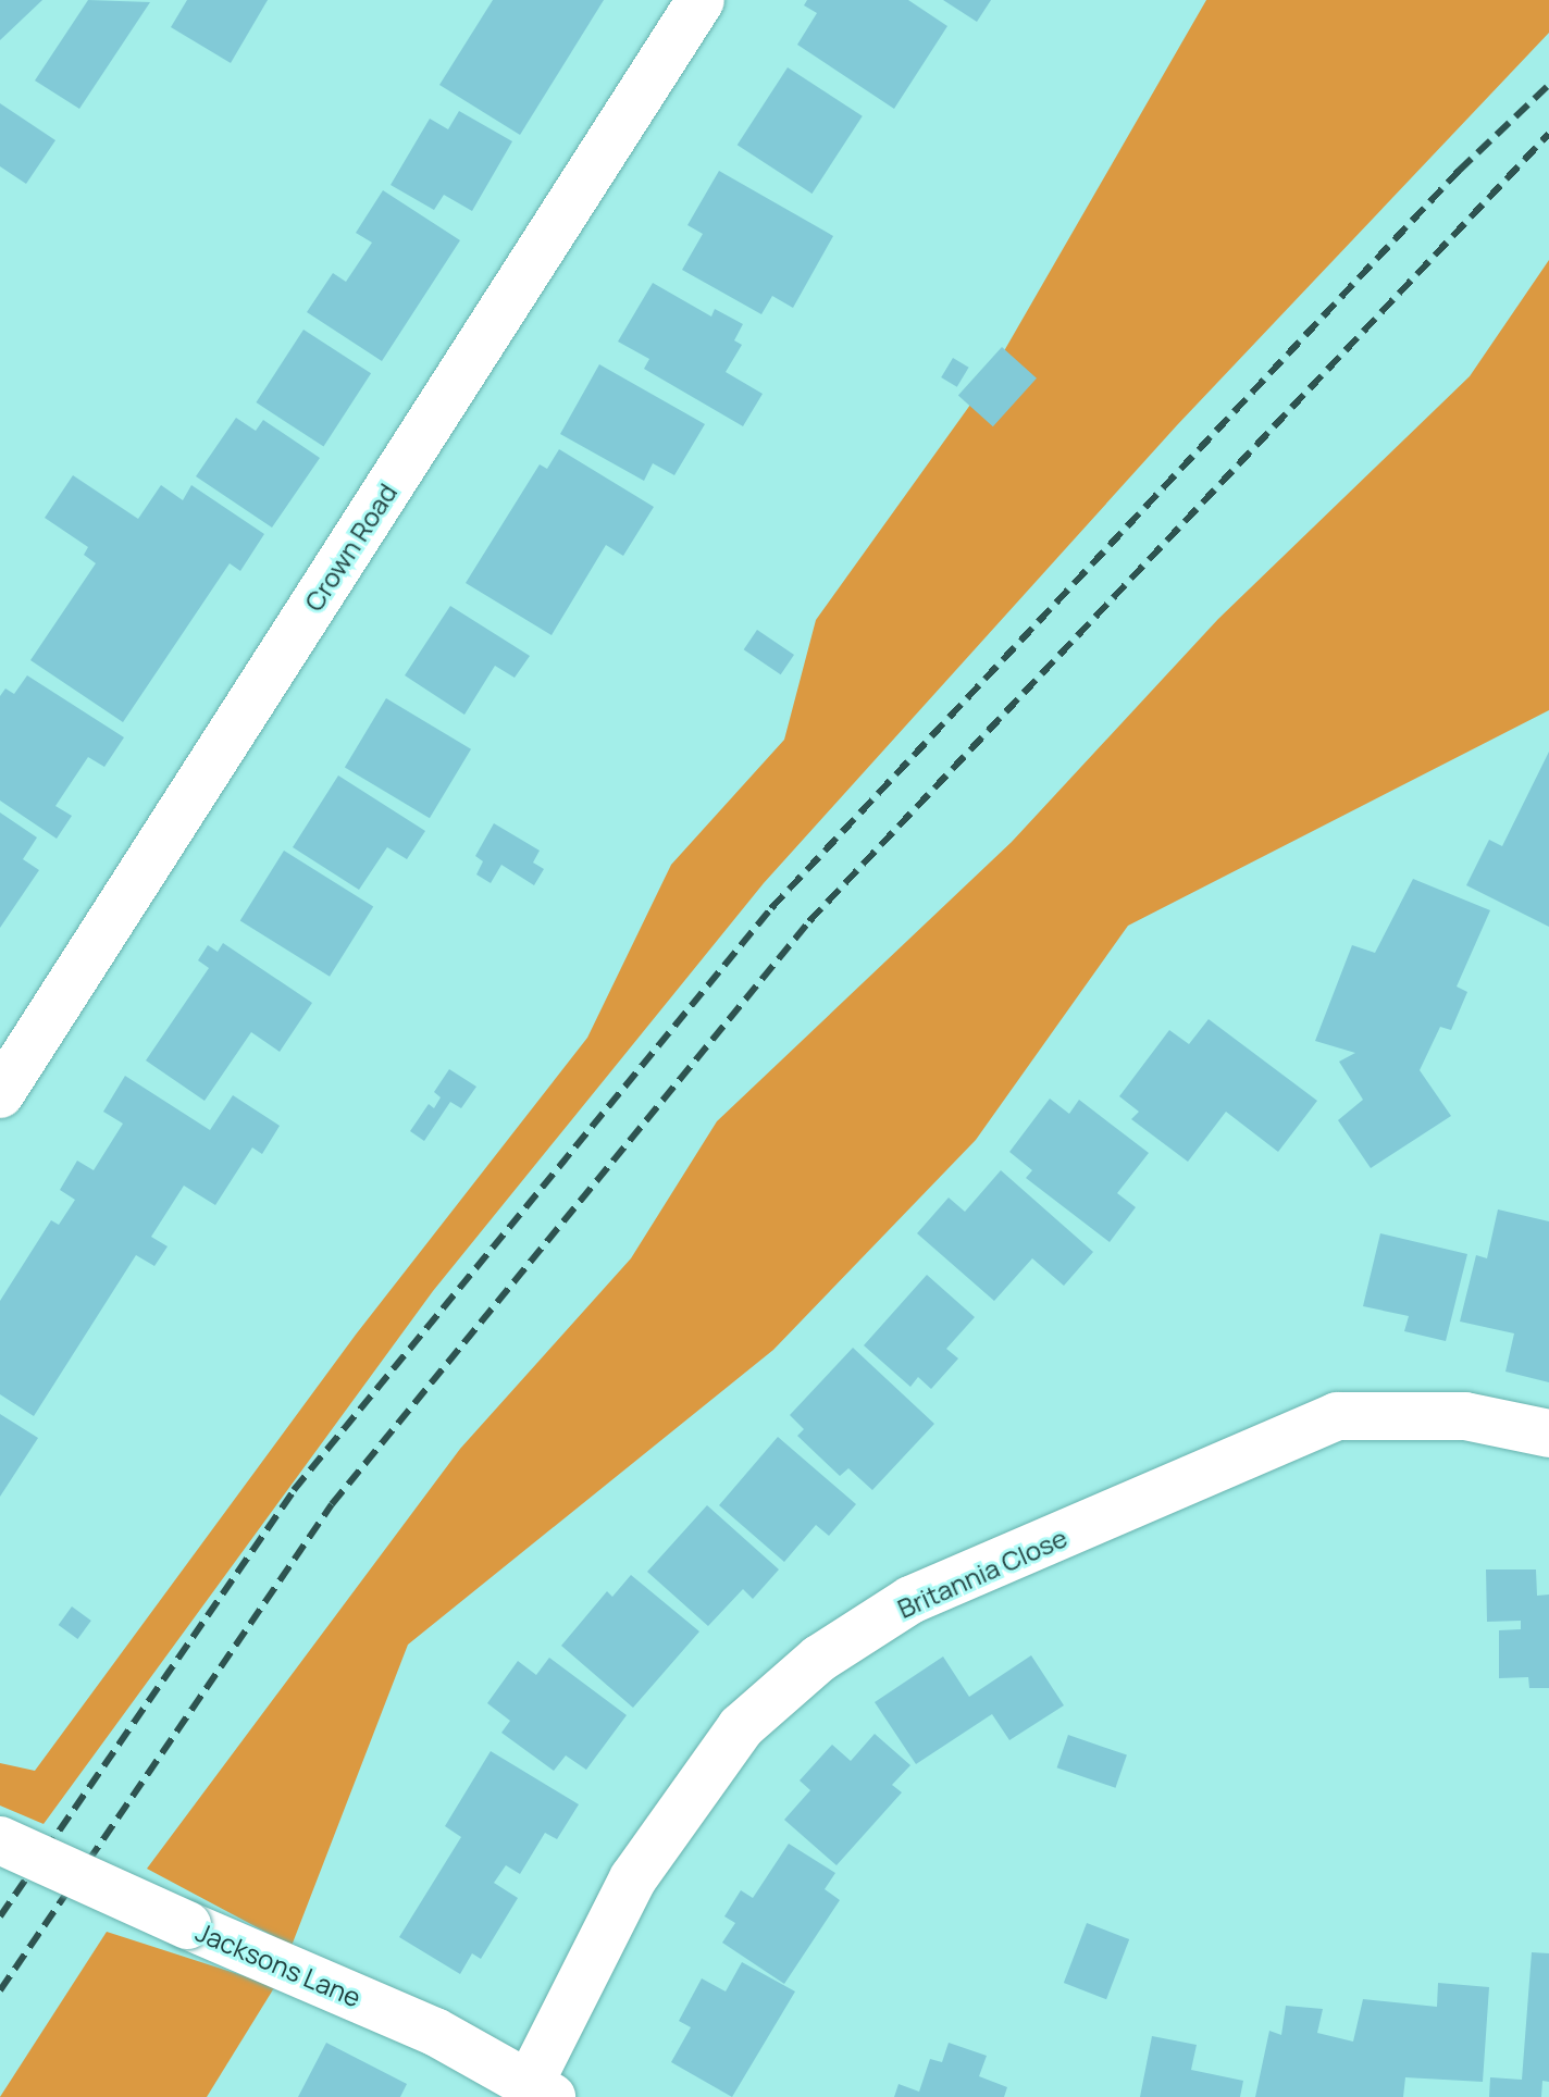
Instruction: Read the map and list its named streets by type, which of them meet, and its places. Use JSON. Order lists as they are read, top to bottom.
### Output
{
  "streets": {
    "street": ["Crown Road", "Britannia Close", "Jacksons Lane"]
  },
  "crossings": [
    ["Britannia Close", "Jacksons Lane"]
  ]
}
